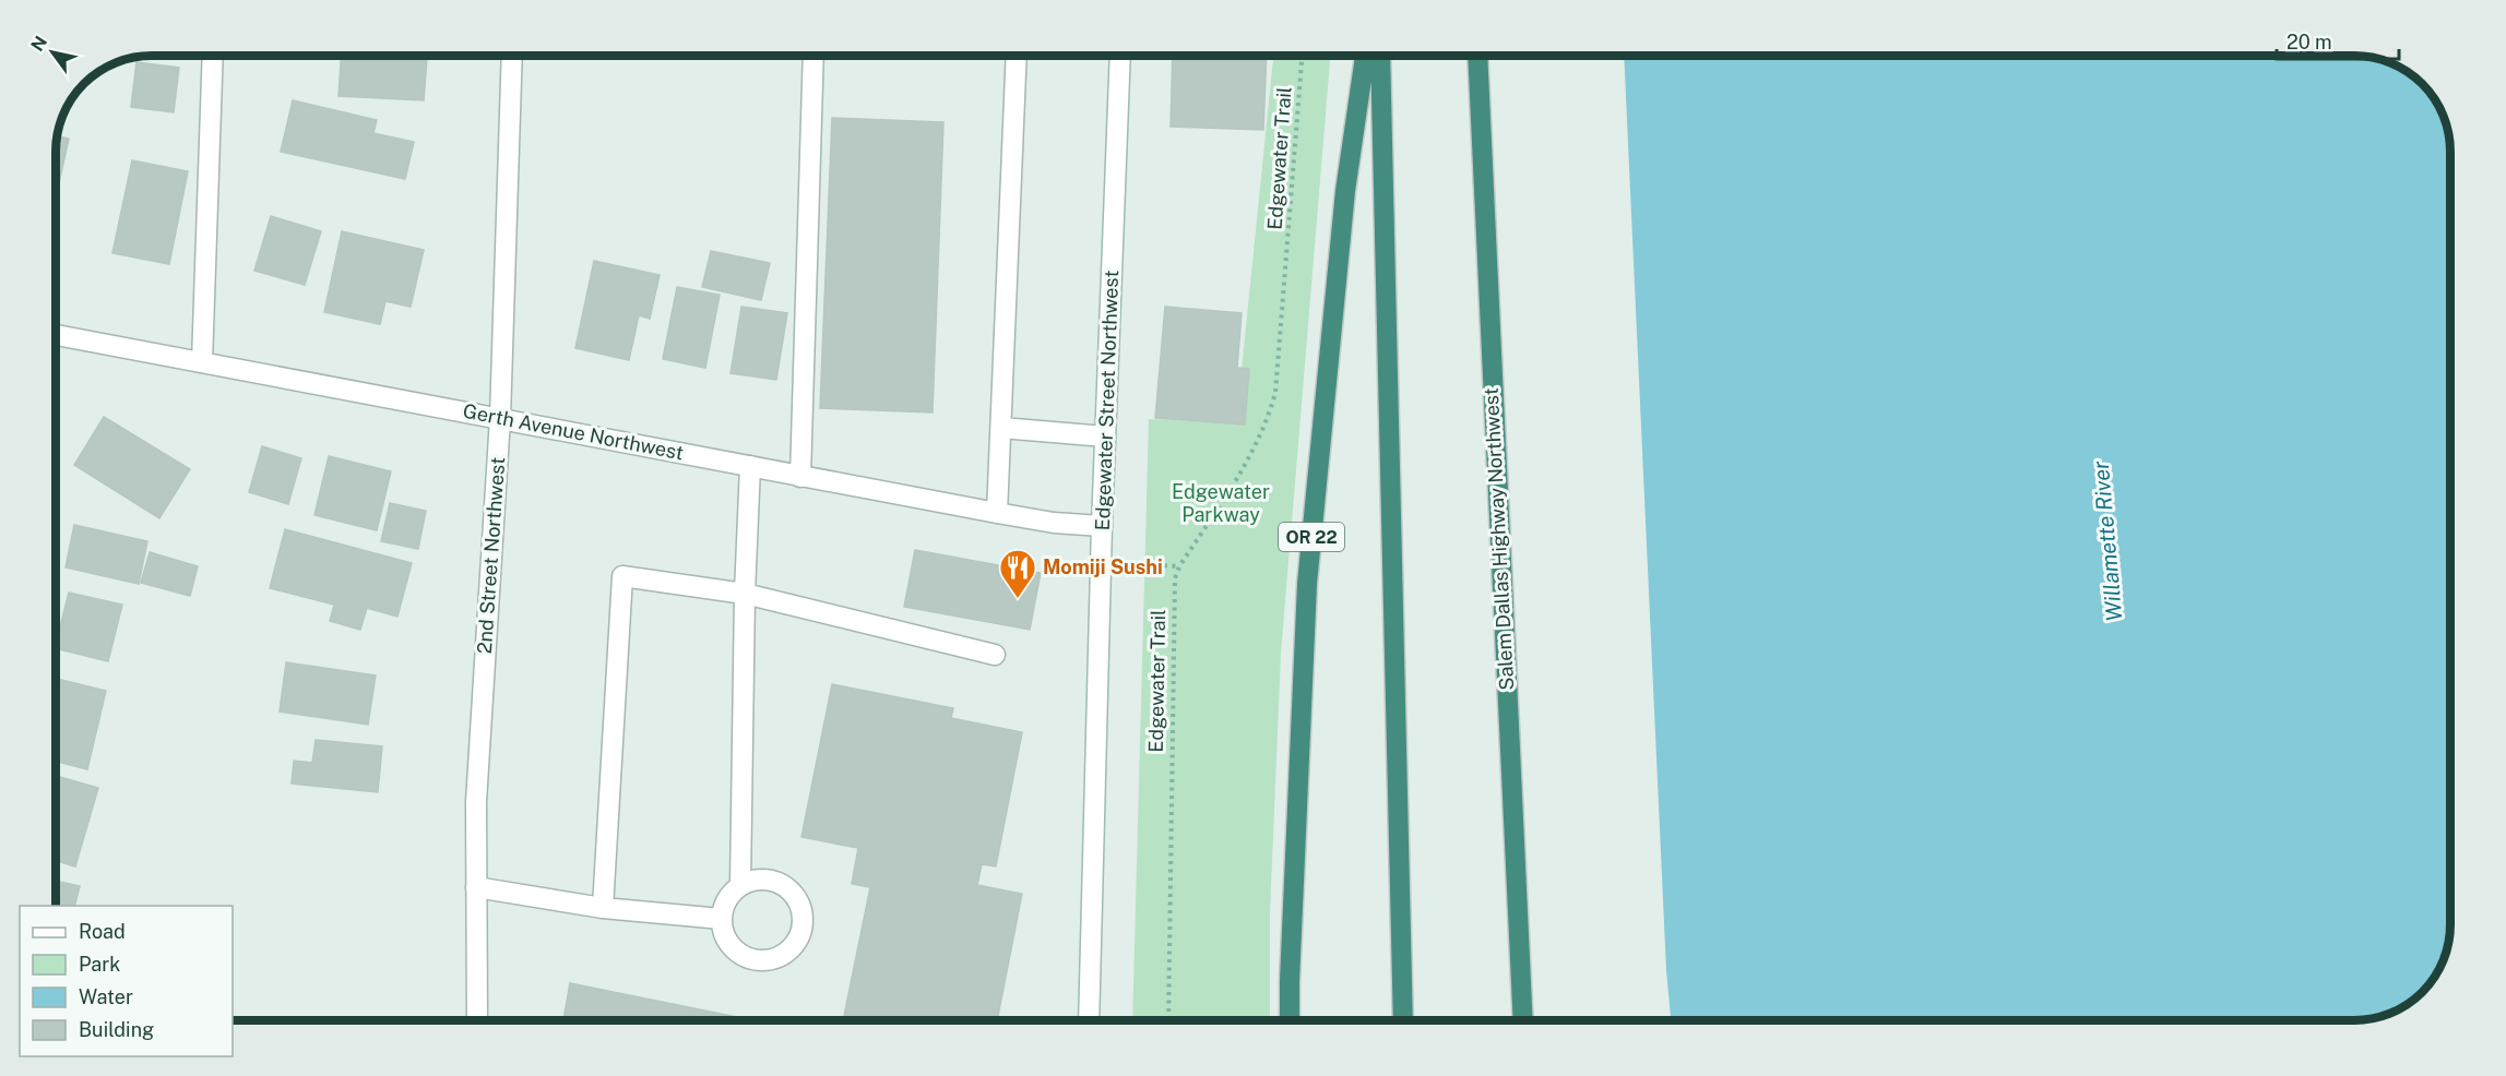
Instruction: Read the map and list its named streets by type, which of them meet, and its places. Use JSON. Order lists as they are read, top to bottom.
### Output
{
  "streets": {
    "highway": ["OR 22", "Salem Dallas Highway Northwest"],
    "street": ["Edgewater Street Northwest", "Gerth Avenue Northwest", "2nd Street Northwest"],
    "path": ["Edgewater Trail"]
  },
  "crossings": [
    ["Edgewater Street Northwest", "Gerth Avenue Northwest"],
    ["Gerth Avenue Northwest", "2nd Street Northwest"]
  ],
  "water": ["Willamette River"],
  "parks": ["Edgewater Parkway"],
  "places": {
    "restaurant": ["Momiji Sushi"]
  },
  "legend": [
    "Road",
    "Park",
    "Water",
    "Building"
  ],
  "scale_bar": "20 m",
  "north": "top left"
}
